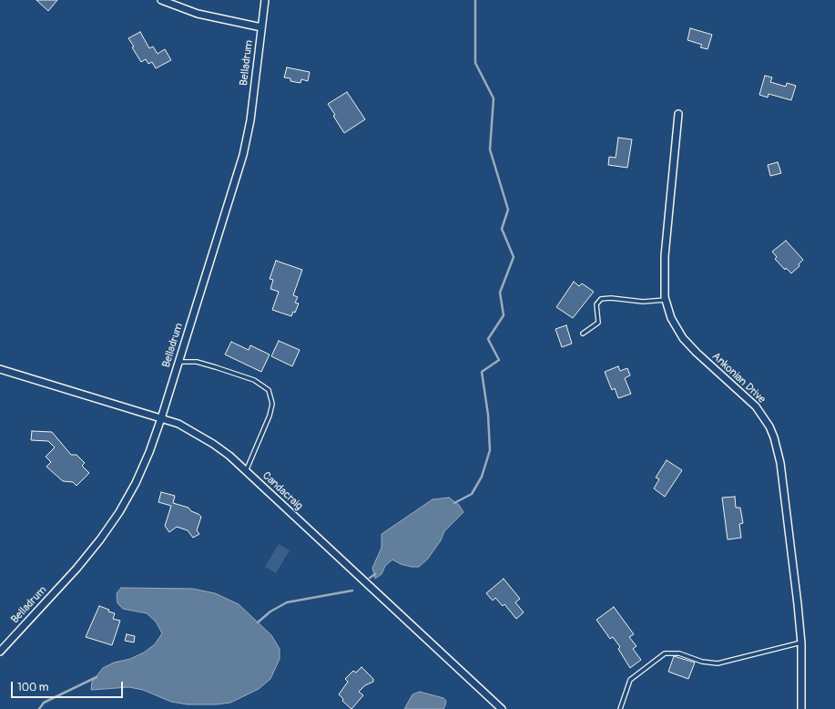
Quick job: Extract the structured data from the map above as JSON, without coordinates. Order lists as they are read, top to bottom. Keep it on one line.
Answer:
{"streets":{"street":["Belladrum","Ankonian Drive","Candacraig"]},"crossings":[["Belladrum","Candacraig"]],"scale_bar":"100 m"}
